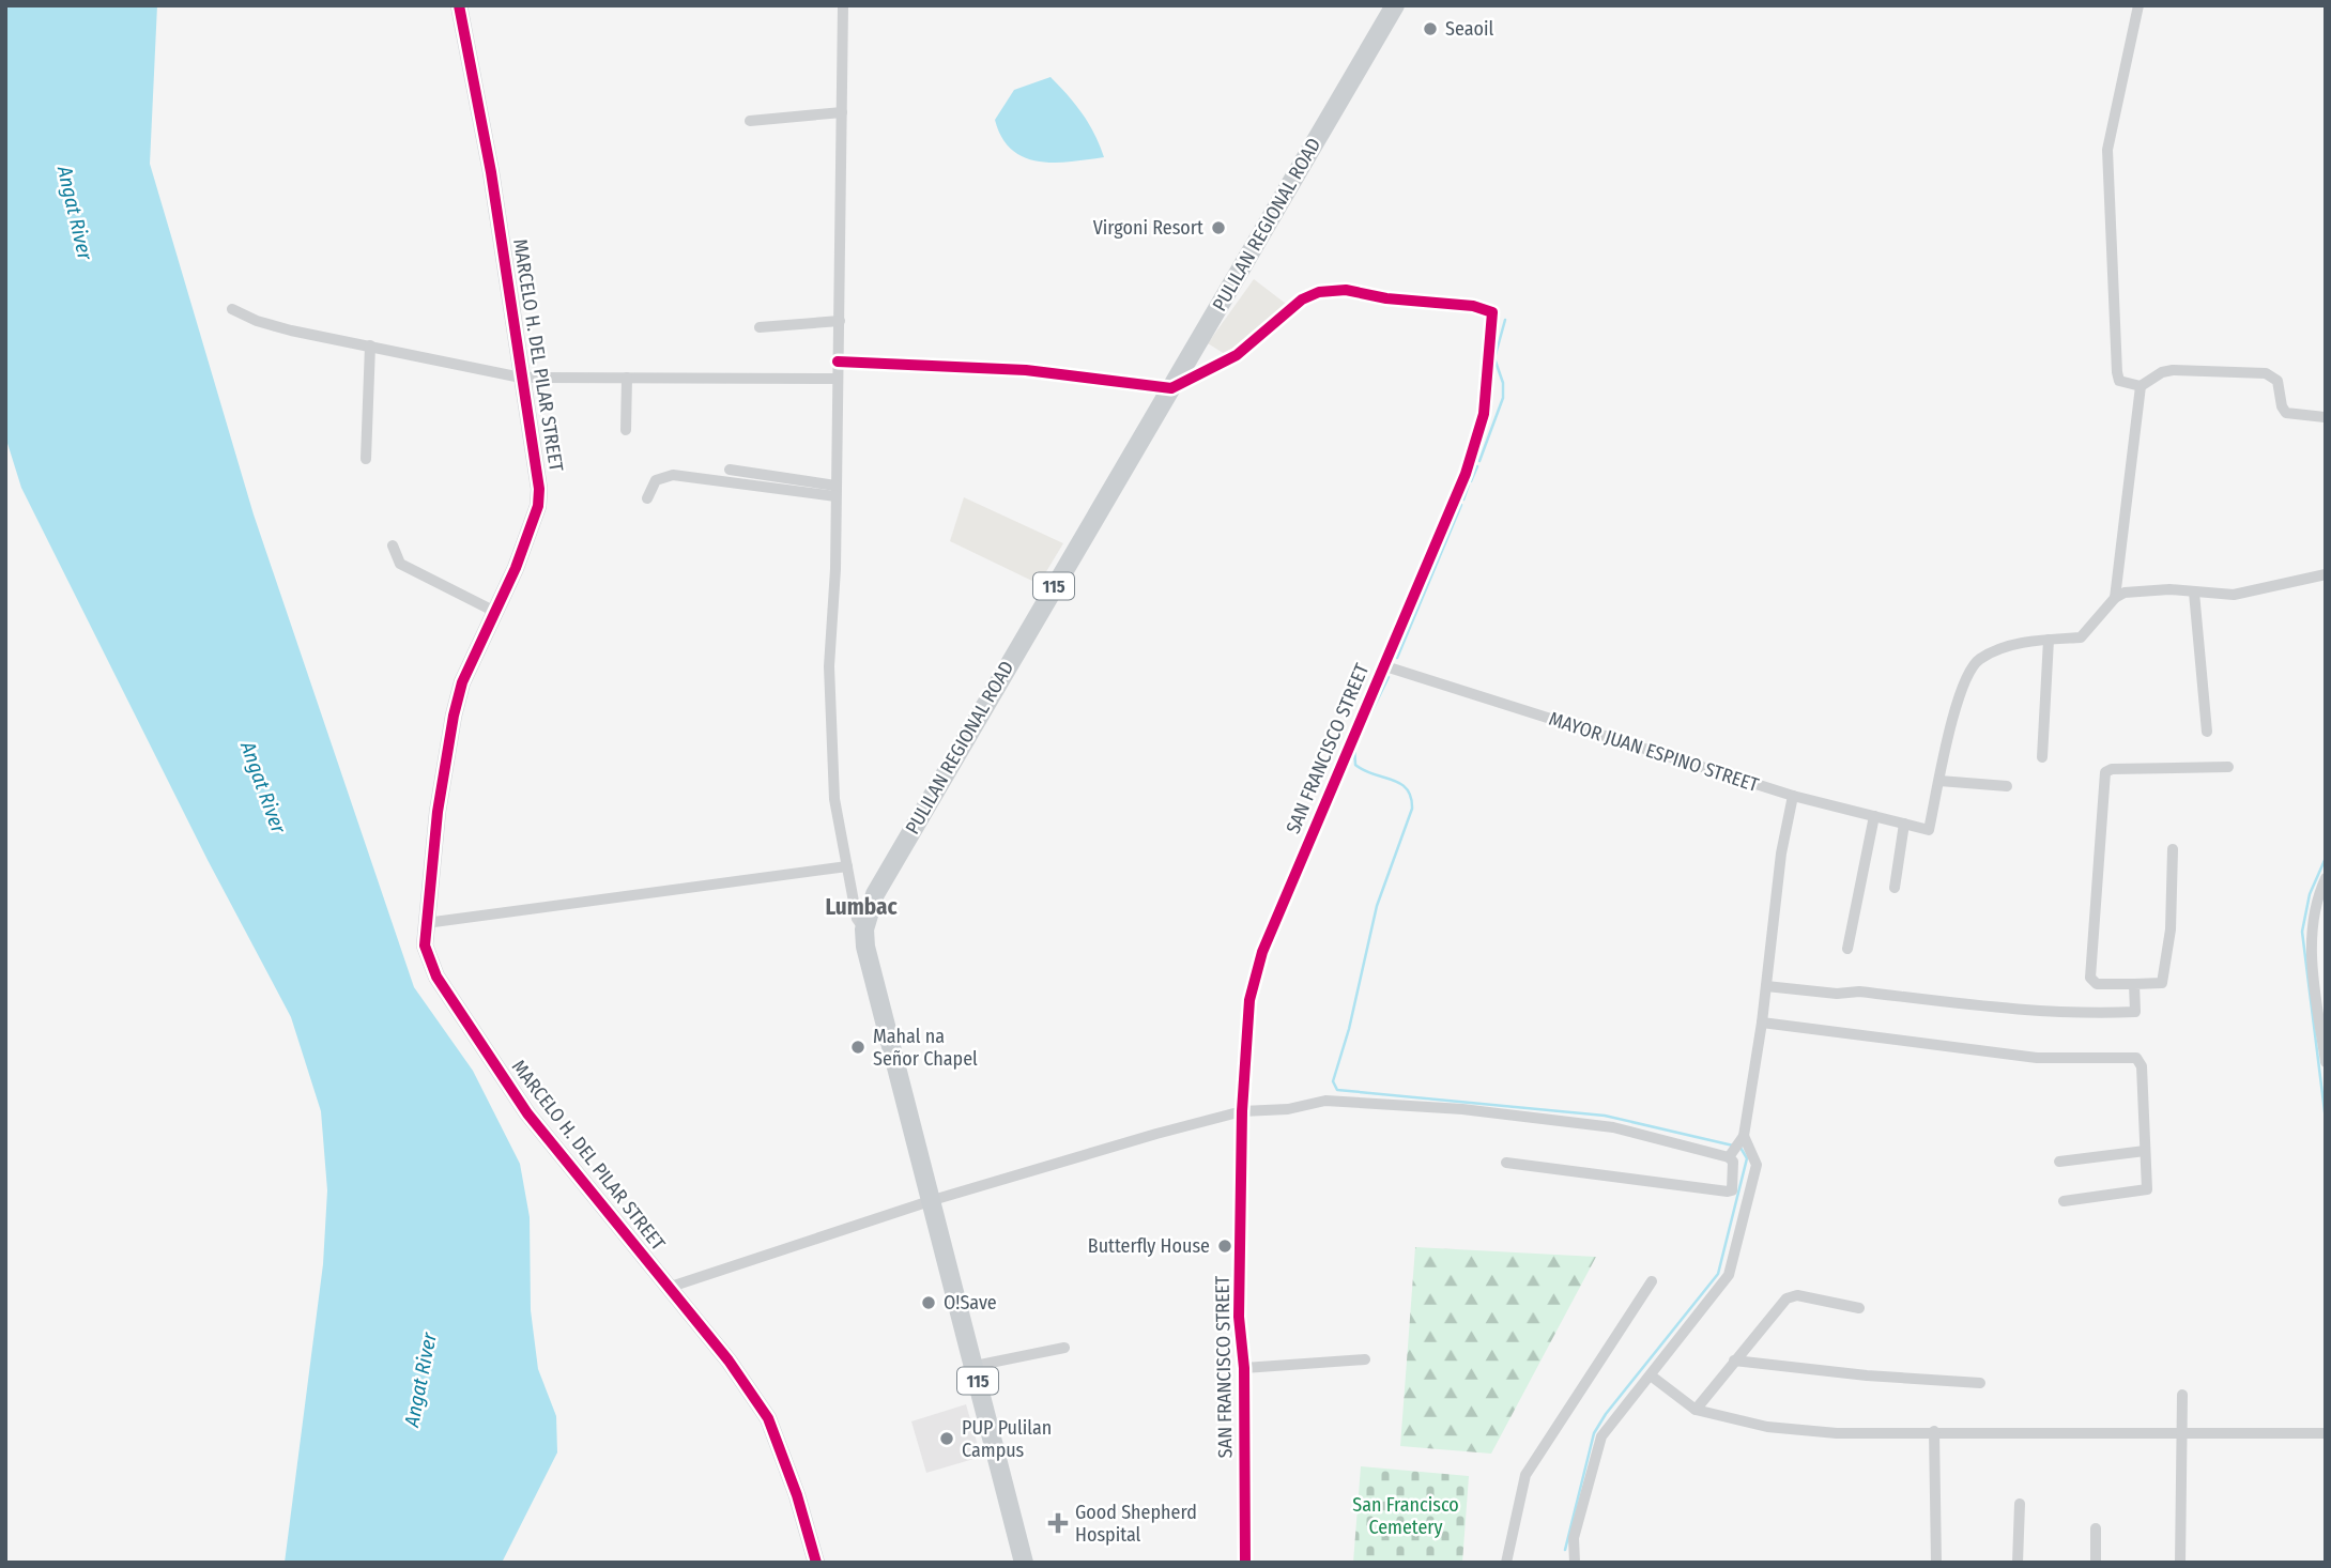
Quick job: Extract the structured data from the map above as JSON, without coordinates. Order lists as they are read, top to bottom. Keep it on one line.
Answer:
{"streets":{"main road":["PULILAN REGIONAL ROAD","115"],"street":["MARCELO H. DEL PILAR STREET","SAN FRANCISCO STREET","MAYOR JUAN ESPINO STREET"]},"crossings":[["PULILAN REGIONAL ROAD","SAN FRANCISCO STREET"],["SAN FRANCISCO STREET","MAYOR JUAN ESPINO STREET"]],"districts":["Lumbac"],"water":["Angat River"],"parks":["San Francisco Cemetery"],"places":{"other":["Seaoil","Virgoni Resort","Mahal na Señor Chapel","Butterfly House","O!Save","PUP Pulilan Campus"],"health":["Good Shepherd Hospital"]}}
